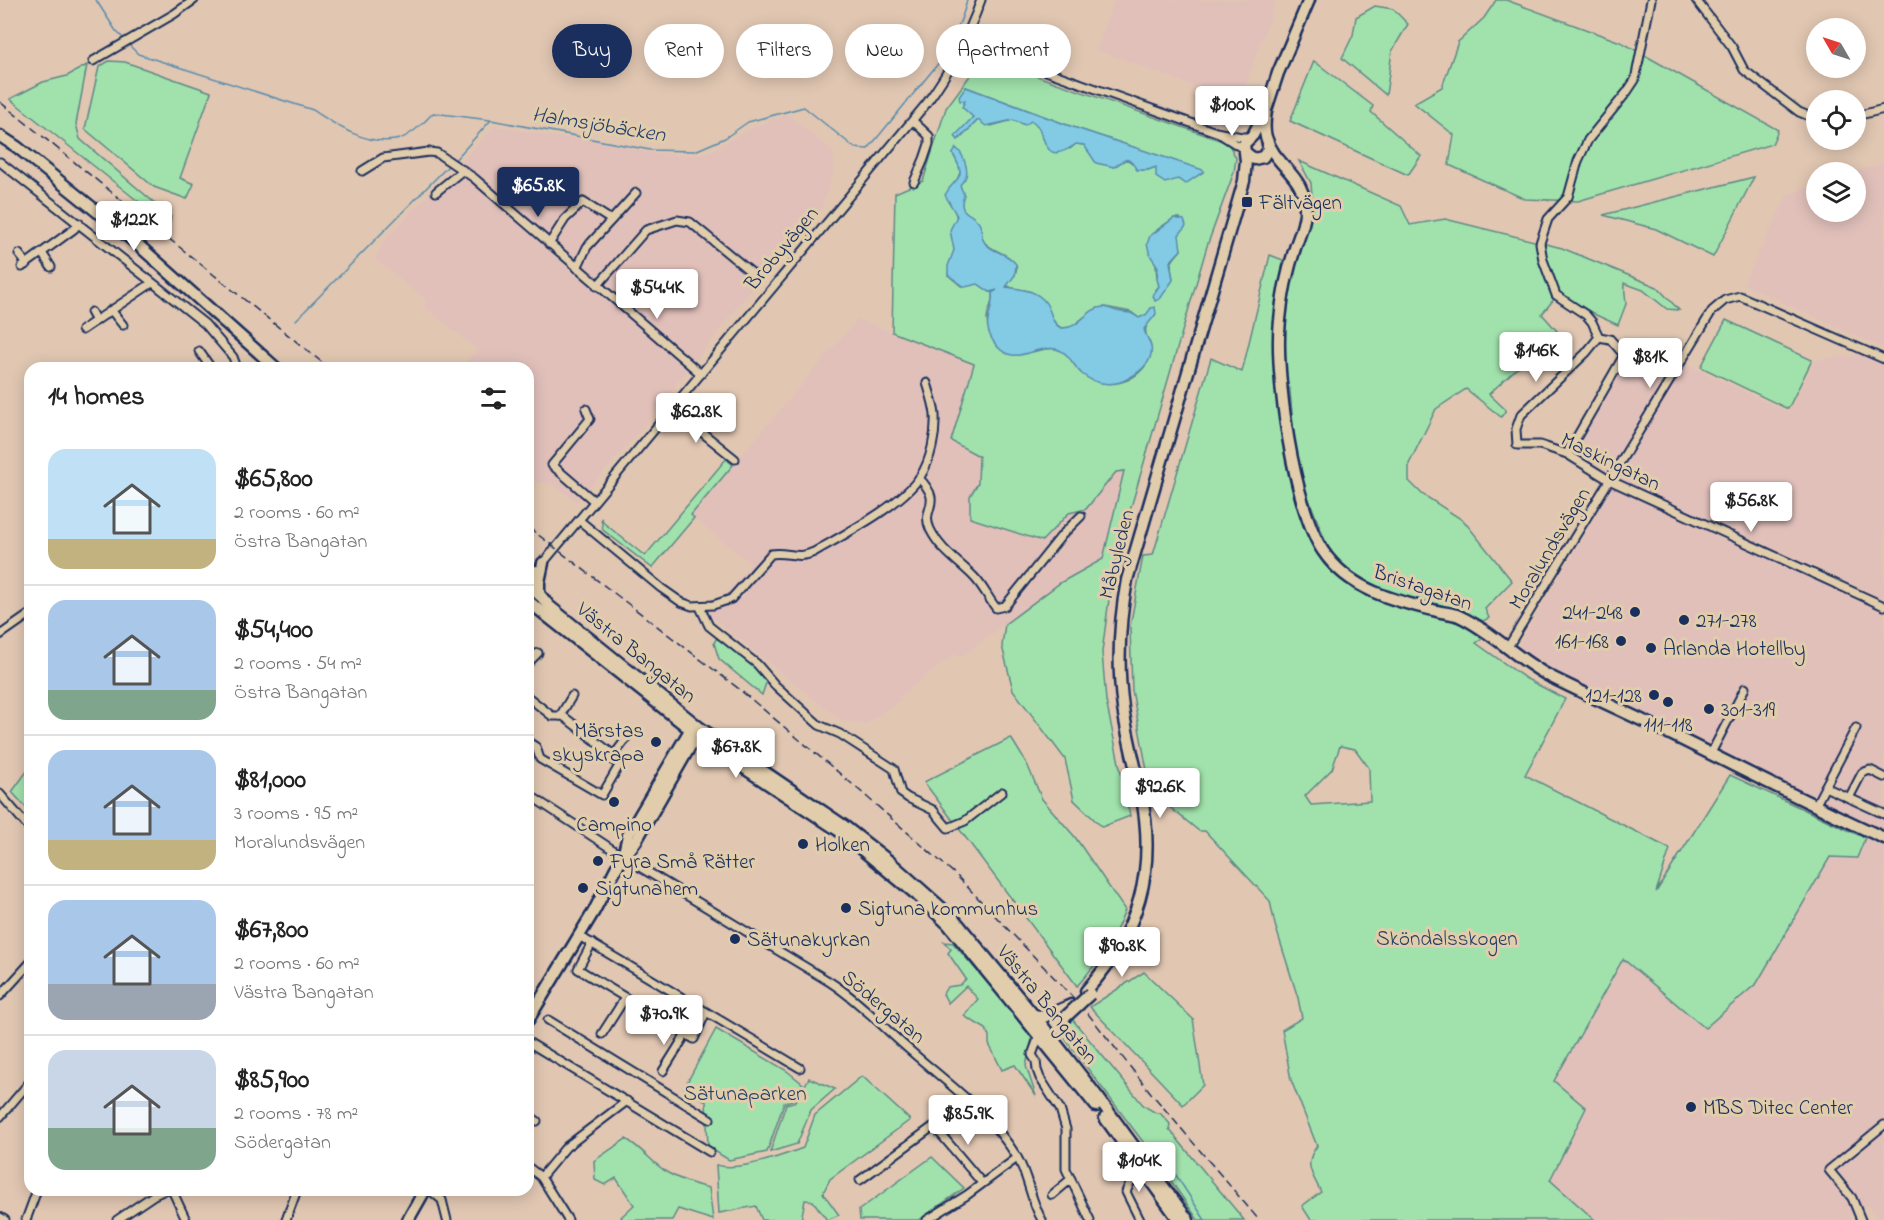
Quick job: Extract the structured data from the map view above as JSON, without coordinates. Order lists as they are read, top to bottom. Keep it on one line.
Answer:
{"streets":{"street":["Brobyvägen","Maskingatan","Moralundsvägen","Måbyleden","Bristagatan","Västra Bangatan","Södergatan"]},"crossings":[["Maskingatan","Moralundsvägen"],["Moralundsvägen","Bristagatan"],["Måbyleden","Bristagatan"],["Måbyleden","Västra Bangatan"]],"water":["Halmsjöbäcken"],"parks":["Sköndalsskogen","Sätunaparken"],"places":{"transit":["Fältvägen"],"other":["241-248","271-278","161-168","Arlanda Hotellby","121-128","111-118","301-319","Märstas skyskrapa","Campino","Holken","Fyra Små Rätter","Sigtunahem","Sigtuna kommunhus","Sätunakyrkan","MBS Ditec Center"]},"north":"top left","page":{"chip":["Buy","Rent","Filters","New","Apartment"],"price":["$100K","$65.8K","$122K","$54.4K","$146K","$81K","$62.8K","$56.8K","$67.8K","$92.6K","$90.8K","$70.9K","$85.9K","$104K"],"heading":"14 homes","list":[{"name":"$65,800","note":"2 rooms · 60 m² · Östra Bangatan"},{"name":"$54,400","note":"2 rooms · 54 m² · Östra Bangatan"},{"name":"$81,000","note":"3 rooms · 95 m² · Moralundsvägen"},{"name":"$67,800","note":"2 rooms · 60 m² · Västra Bangatan"},{"name":"$85,900","note":"2 rooms · 78 m² · Södergatan"}]}}
